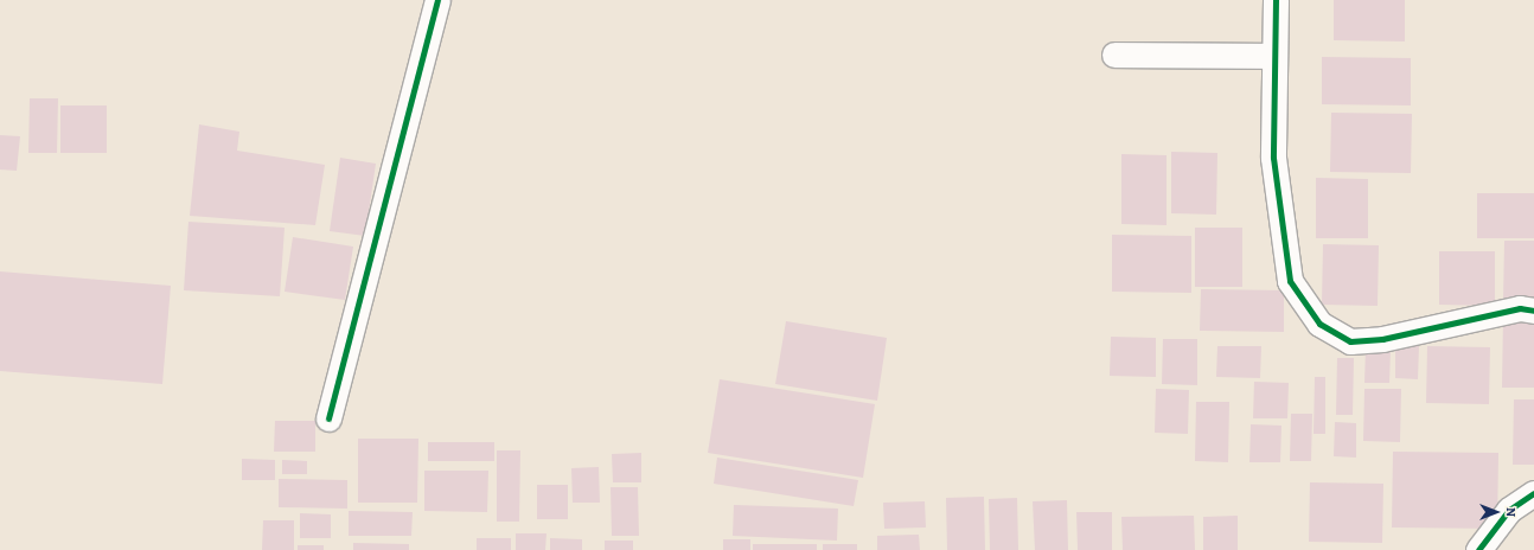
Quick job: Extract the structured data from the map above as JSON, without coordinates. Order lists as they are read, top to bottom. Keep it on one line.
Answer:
{"north":"right"}
